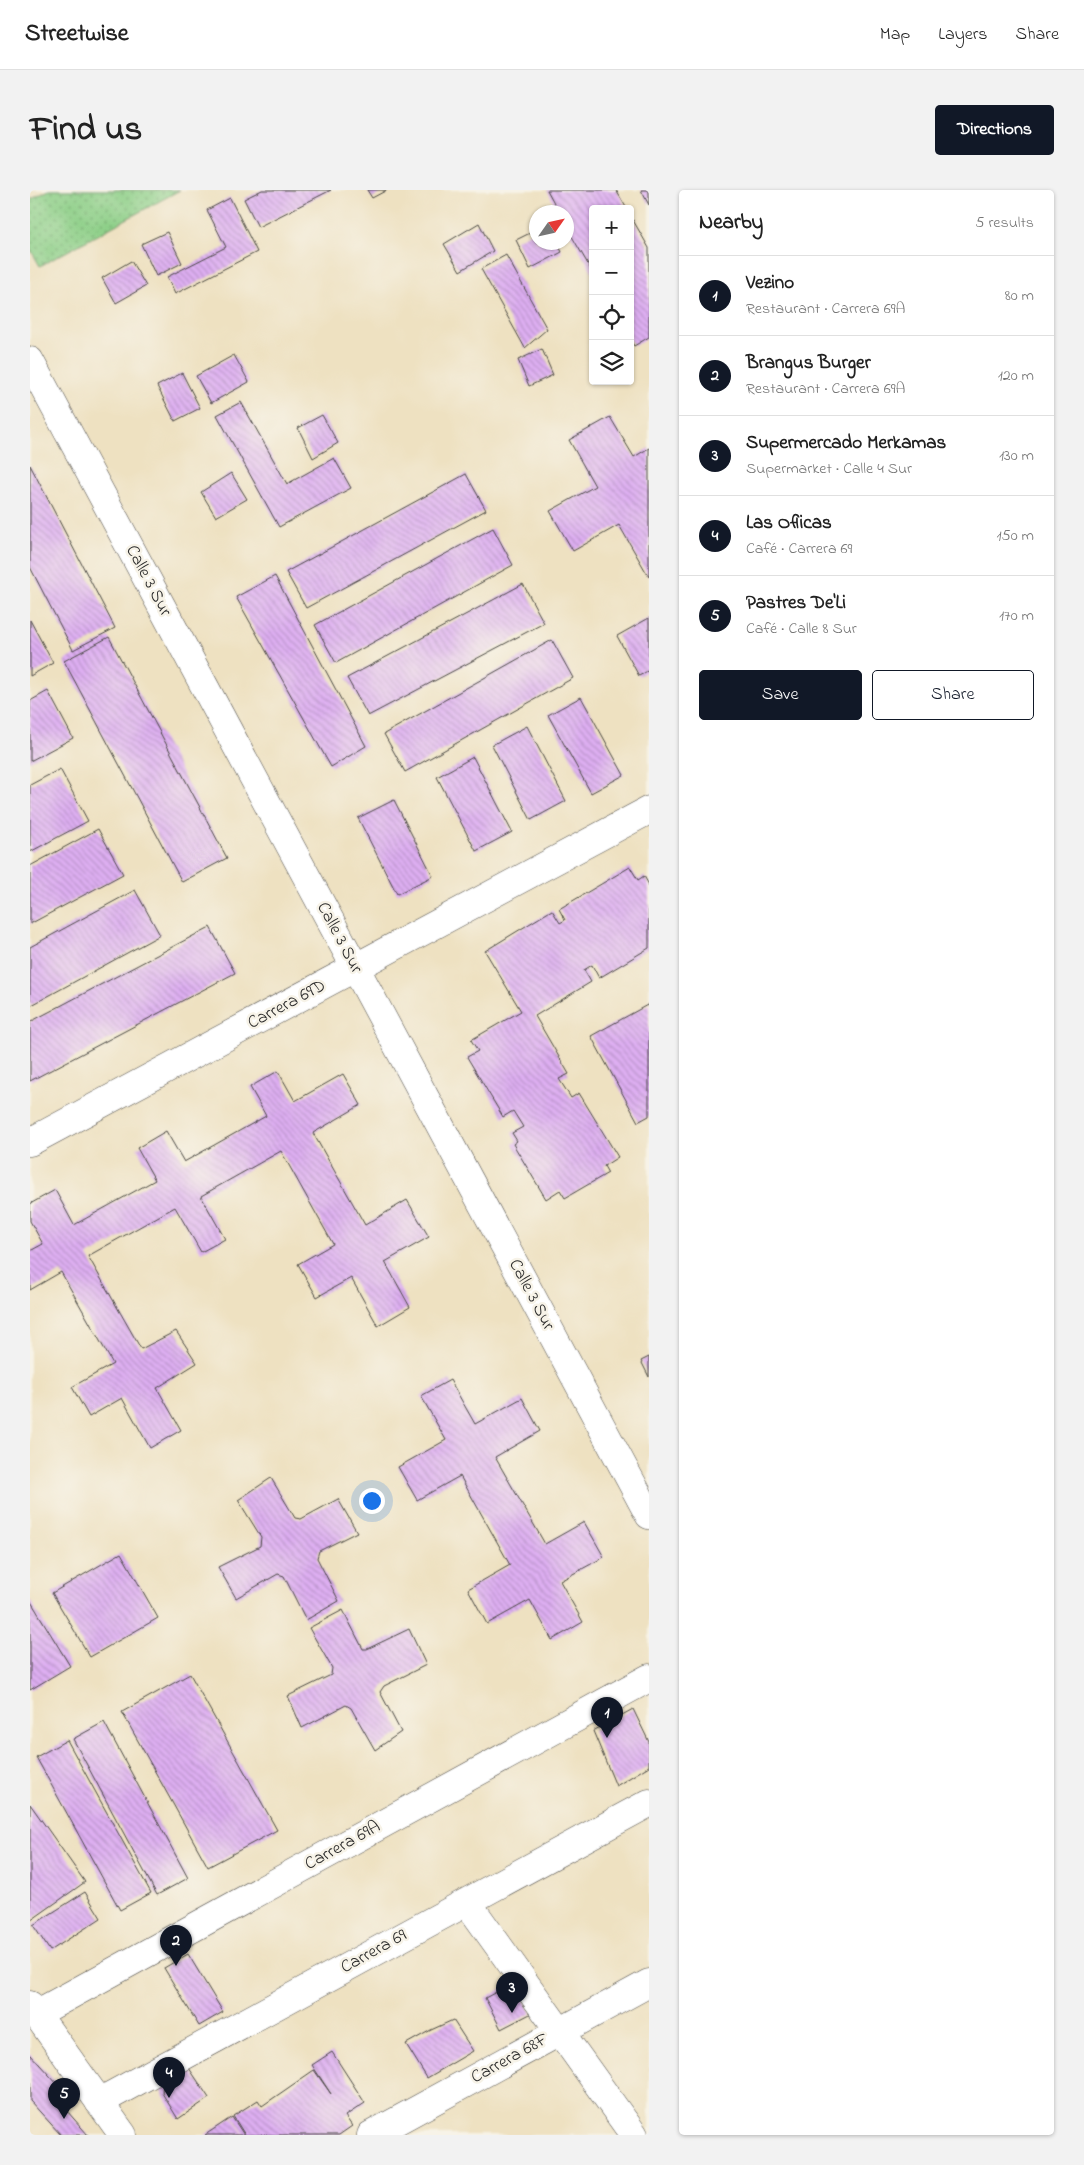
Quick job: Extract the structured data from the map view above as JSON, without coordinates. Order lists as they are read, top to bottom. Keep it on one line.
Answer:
{"streets":{"street":["Calle 3 Sur","Carrera 69D","Carrera 69A","Carrera 69","Carrera 68F"]},"crossings":[["Calle 3 Sur","Carrera 69D"]],"north":"top right","page":{"header":"Streetwise","nav":["Map","Layers","Share"],"title":"Find us","buttons":["Directions",["Save","Share"]],"heading":["Nearby","5 results"],"map_buttons":["+","−"],"list":[{"mark":"1","name":"Vezino","note":"Restaurant · Carrera 69A","value":"80 m"},{"mark":"2","name":"Brangus Burger","note":"Restaurant · Carrera 69A","value":"120 m"},{"mark":"3","name":"Supermercado Merkamas","note":"Supermarket · Calle 4 Sur","value":"130 m"},{"mark":"4","name":"Las Oflicas","note":"Café · Carrera 69","value":"150 m"},{"mark":"5","name":"Pastres De'Li","note":"Café · Calle 8 Sur","value":"170 m"}],"pins":["1","2","3","4","5"]}}
